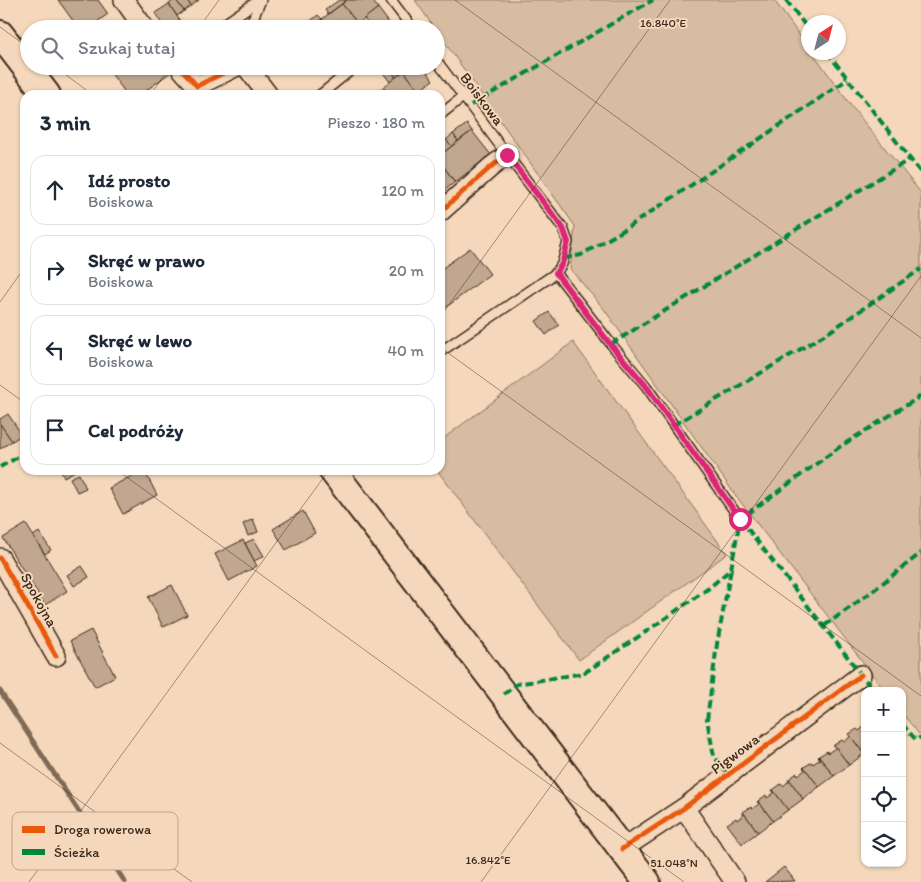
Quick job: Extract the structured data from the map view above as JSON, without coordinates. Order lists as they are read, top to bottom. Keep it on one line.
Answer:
{"streets":{"street":["Spokojna","Pigwowa"],"lane":["Boiskowa"]},"legend":["Droga rowerowa","Ścieżka"],"north":"top right","page":{"search":"Szukaj tutaj","heading":["3 min","Pieszo · 180 m"],"list":[["Idź prosto","Boiskowa","120 m"],["Skręć w prawo","Boiskowa","20 m"],["Skręć w lewo","Boiskowa","40 m"],"Cel podróży"],"map_buttons":["+","−"]},"coordinates":["16.840°E","16.842°E","51.048°N"]}
